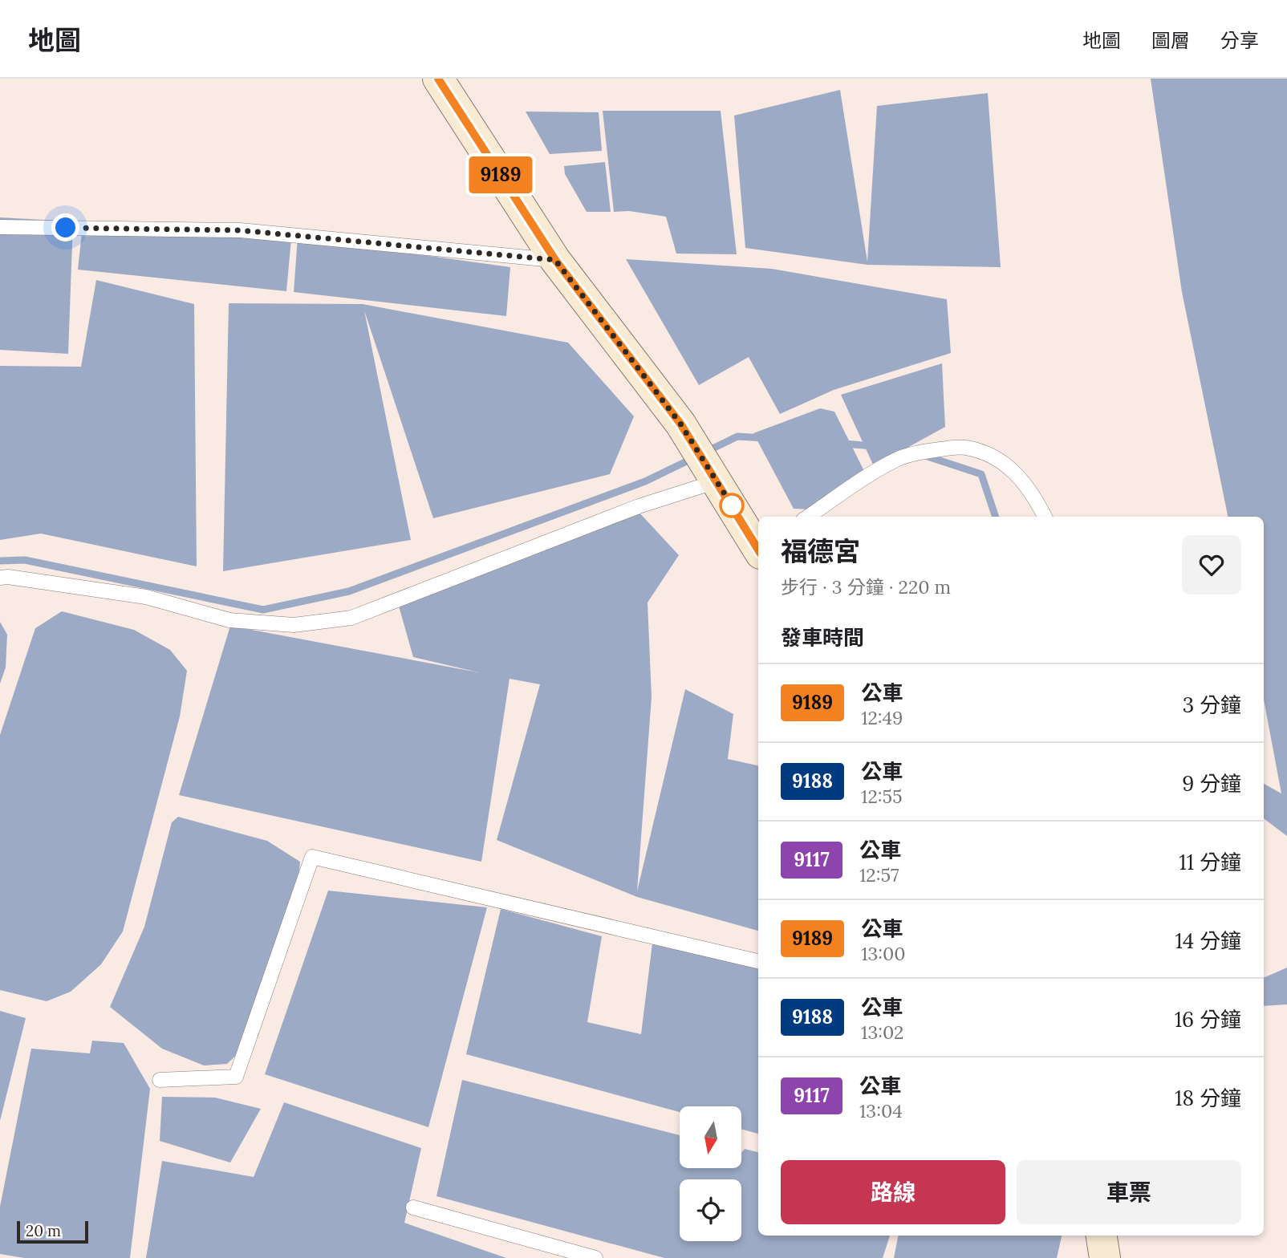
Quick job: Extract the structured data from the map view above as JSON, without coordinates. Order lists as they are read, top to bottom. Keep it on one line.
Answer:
{"lines":["bus line 9189"],"scale_bar":"20 m","north":"bottom","page":{"header":"地圖","nav":["地圖","圖層","分享"],"on_map":"9189","heading":[["福德宮","步行 · 3 分鐘 · 220 m"],"發車時間"],"list":[{"mark":"9189","name":"公車","note":"12:49","value":"3 分鐘"},{"mark":"9188","name":"公車","note":"12:55","value":"9 分鐘"},{"mark":"9117","name":"公車","note":"12:57","value":"11 分鐘"},{"mark":"9189","name":"公車","note":"13:00","value":"14 分鐘"},{"mark":"9188","name":"公車","note":"13:02","value":"16 分鐘"},{"mark":"9117","name":"公車","note":"13:04","value":"18 分鐘"}],"buttons":["路線","車票"],"scale":"20 m"}}
